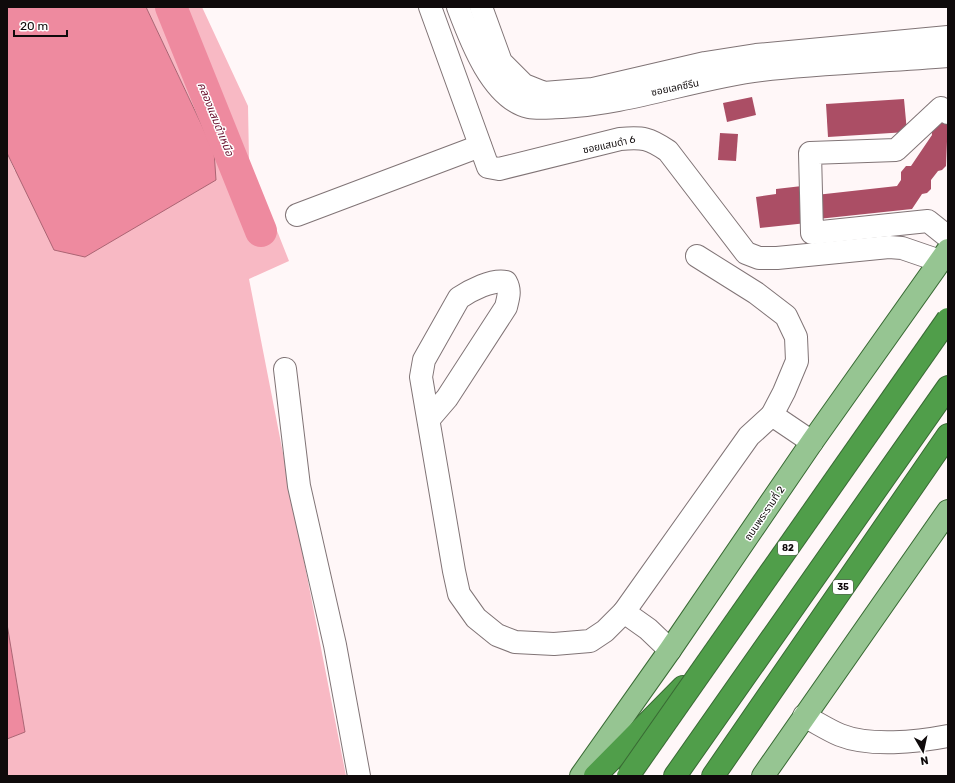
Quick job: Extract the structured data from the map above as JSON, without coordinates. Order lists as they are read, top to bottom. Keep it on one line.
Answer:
{"streets":{"highway":["82","35"],"main road":["ถนนพระรามที่ 2"],"street":["ซอยเลคซีรีน","ซอยแสมดำ 6"]},"crossings":[["ซอยแสมดำ 6","ถนนพระรามที่ 2"]],"water":["คลองแสมดำเหนือ"],"scale_bar":"20 m","north":"bottom"}
